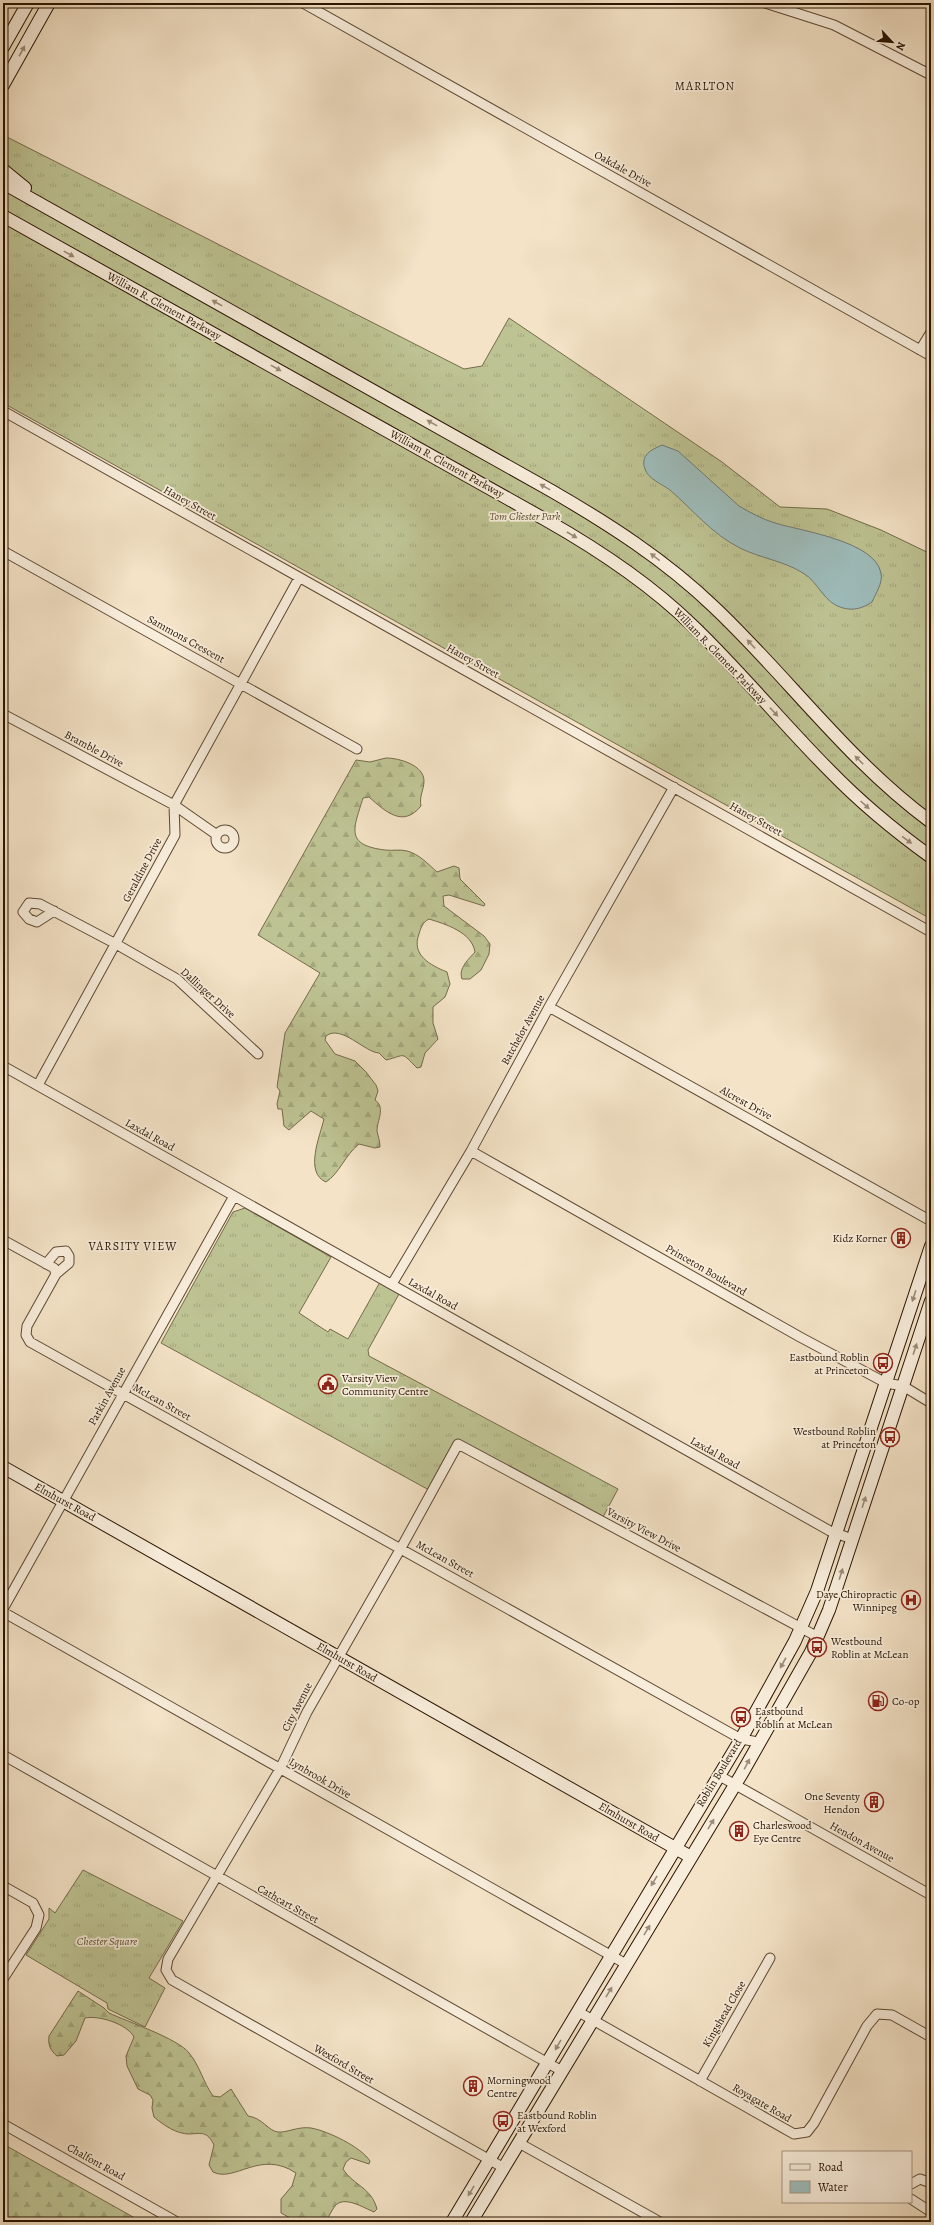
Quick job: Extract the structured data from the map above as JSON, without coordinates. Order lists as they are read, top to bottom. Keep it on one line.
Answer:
{"streets":{"main road":["William R. Clement Parkway","Elmhurst Road","Roblin Boulevard"],"street":["Oakdale Drive","Haney Street","Sammons Crescent","Bramble Drive","Geraldine Drive","Dallinger Drive","Batchelor Avenue","Alcrest Drive","Laxdal Road","Princeton Boulevard","Parkin Avenue","McLean Street","Varsity View Drive","City Avenue","Lynbrook Drive","Hendon Avenue","Cathcart Street","Kingshead Close","Wexford Street","Royagate Road","Chalfont Road"]},"crossings":[["Haney Street","Batchelor Avenue"],["Bramble Drive","Geraldine Drive"],["Geraldine Drive","Dallinger Drive"],["Geraldine Drive","Laxdal Road"],["Batchelor Avenue","Alcrest Drive"],["Batchelor Avenue","Laxdal Road"],["Batchelor Avenue","Princeton Boulevard"],["Laxdal Road","Parkin Avenue"],["Laxdal Road","Roblin Boulevard"],["Princeton Boulevard","Roblin Boulevard"],["Parkin Avenue","McLean Street"],["Parkin Avenue","Elmhurst Road"],["McLean Street","City Avenue"],["McLean Street","Roblin Boulevard"],["Elmhurst Road","City Avenue"],["Elmhurst Road","Roblin Boulevard"],["Varsity View Drive","City Avenue"],["Varsity View Drive","Roblin Boulevard"],["City Avenue","Lynbrook Drive"],["City Avenue","Cathcart Street"],["City Avenue","Wexford Street"],["Roblin Boulevard","Lynbrook Drive"],["Roblin Boulevard","Hendon Avenue"],["Roblin Boulevard","Cathcart Street"],["Roblin Boulevard","Wexford Street"],["Roblin Boulevard","Royagate Road"],["Kingshead Close","Royagate Road"]],"districts":["MARLTON","VARSITY VIEW"],"parks":["Tom Chester Park","Chester Square"],"places":{"building":["Kidz Korner","One Seventy Hendon","Charleswood Eye Centre","Morningwood Centre"],"bus stop":["Eastbound Roblin at Princeton","Westbound Roblin at Princeton","Westbound Roblin at McLean","Eastbound Roblin at McLean","Eastbound Roblin at Wexford"],"public building":["Varsity View Community Centre"],"hospital":["Daye Chiropractic Winnipeg"],"fuel station":["Co-op"]},"legend":["Road","Water"],"north":"bottom right"}
